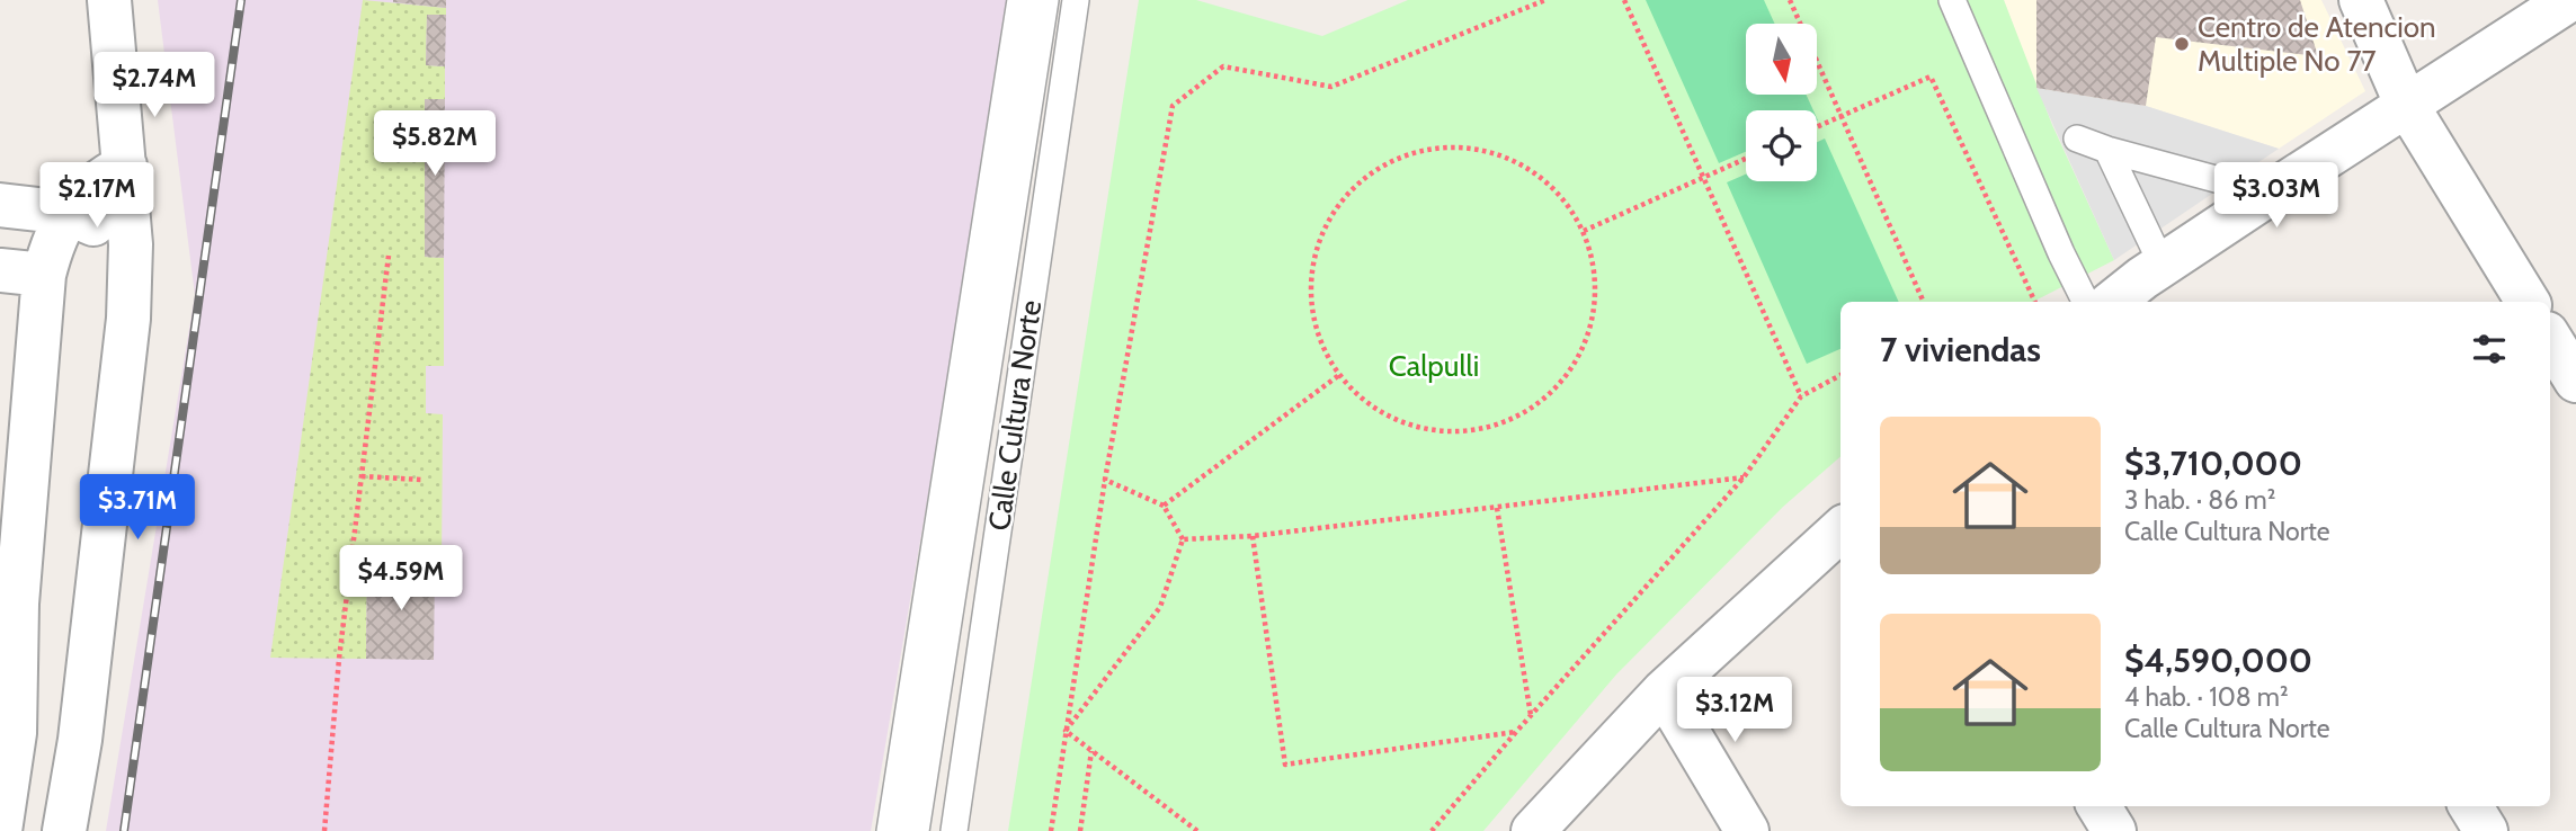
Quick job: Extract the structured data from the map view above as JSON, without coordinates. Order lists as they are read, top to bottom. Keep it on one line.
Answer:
{"streets":{"lane":["Calle Cultura Norte"]},"parks":["Calpulli"],"places":["Centro de Atencion Multiple No 77"],"north":"bottom","page":{"price":["$2.74M","$5.82M","$2.17M","$3.03M","$3.71M","$4.59M","$3.12M"],"heading":"7 viviendas","list":[{"name":"$3,710,000","note":"3 hab. · 86 m² · Calle Cultura Norte"},{"name":"$4,590,000","note":"4 hab. · 108 m² · Calle Cultura Norte"}]}}
